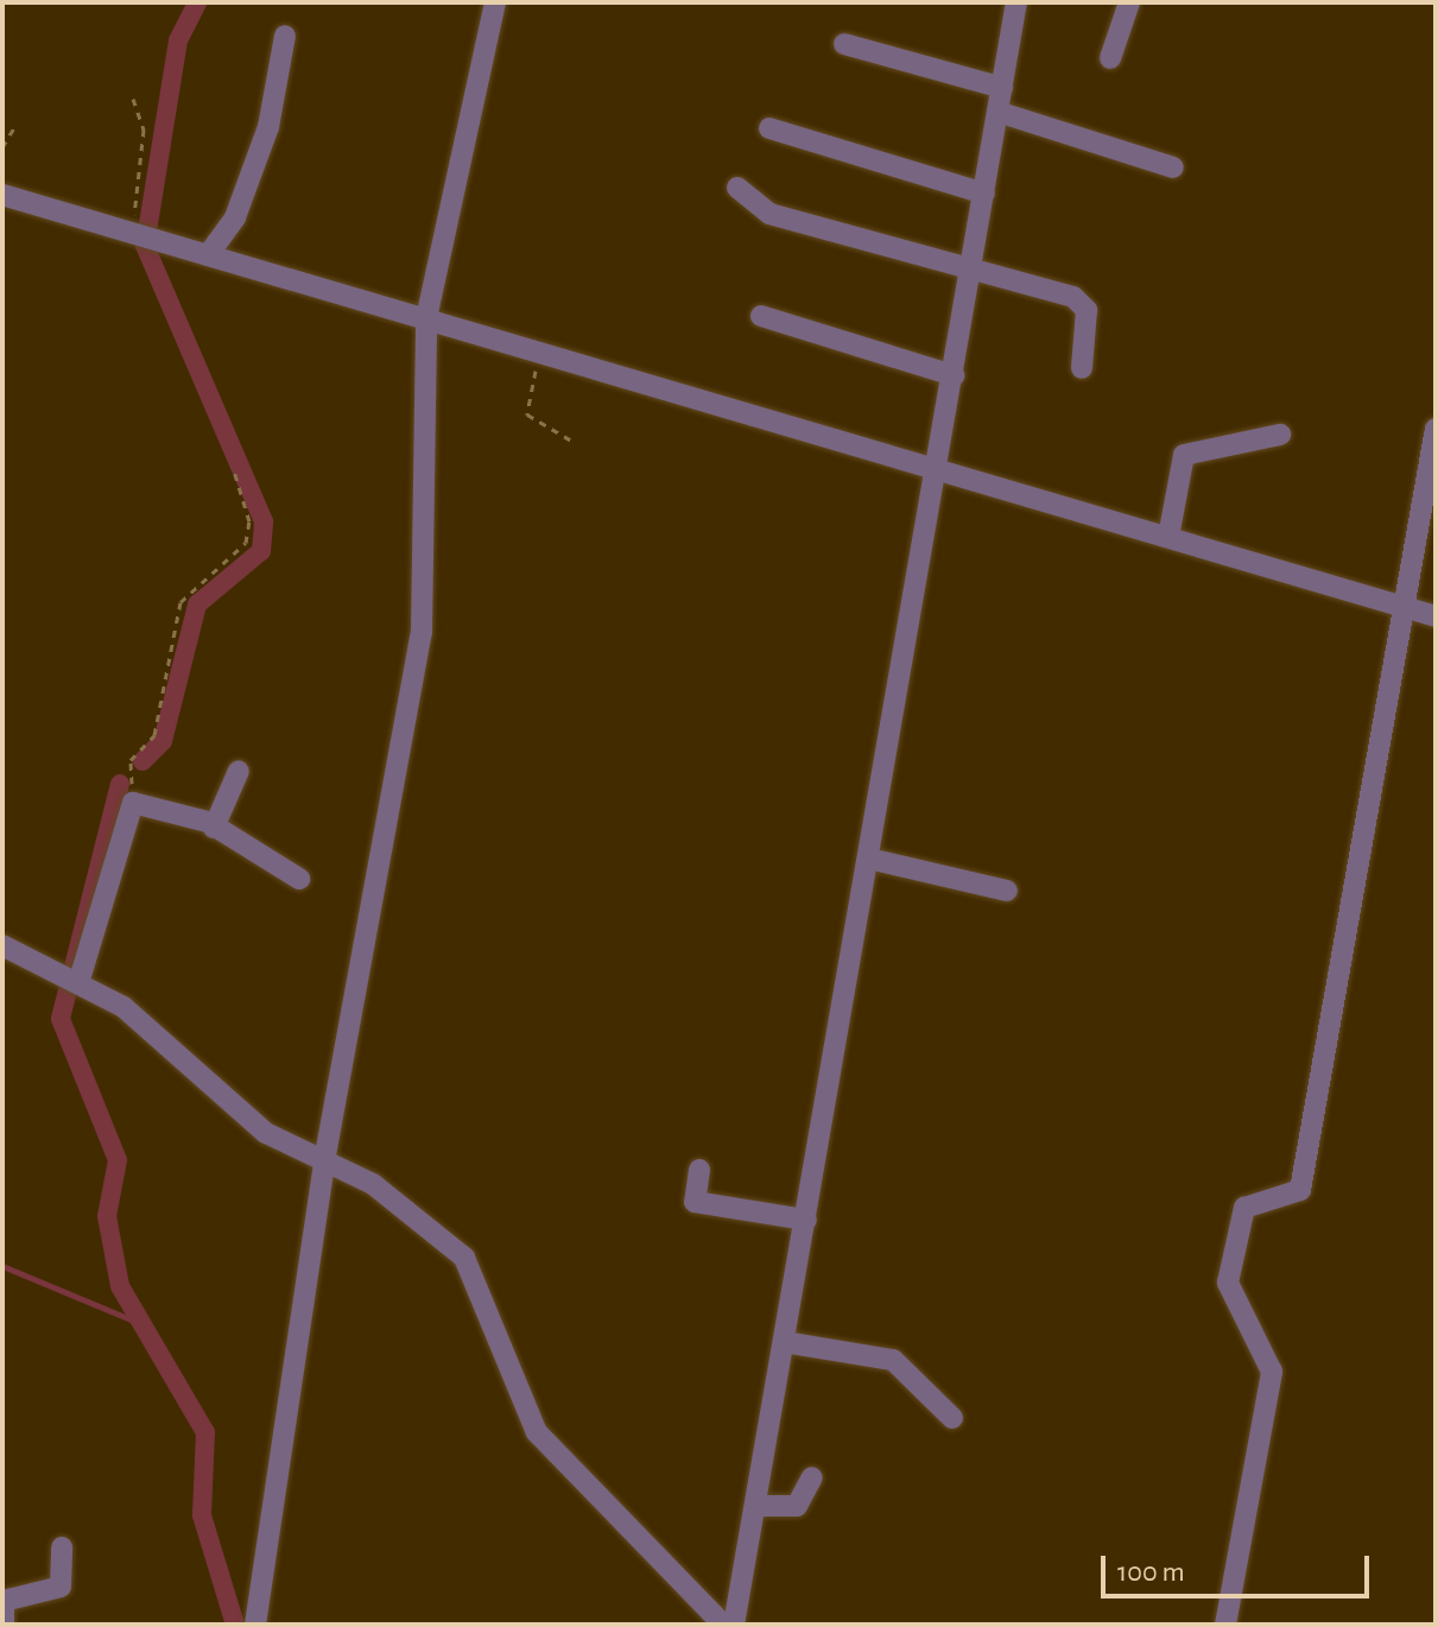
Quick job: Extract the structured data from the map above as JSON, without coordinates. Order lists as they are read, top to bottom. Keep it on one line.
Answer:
{"scale_bar":"100 m"}
